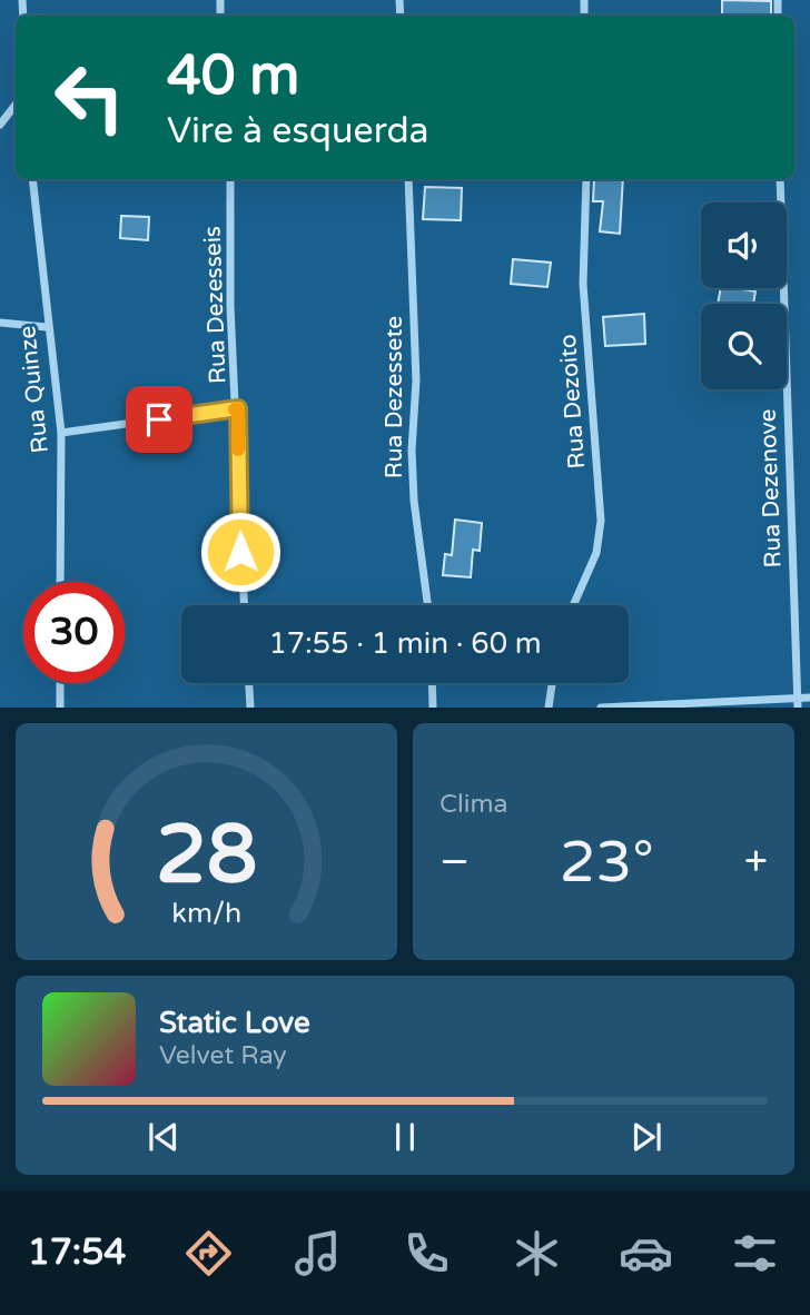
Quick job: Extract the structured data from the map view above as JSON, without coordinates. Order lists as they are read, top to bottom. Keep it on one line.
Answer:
{"streets":{"street":["Rua Dezesseis","Rua Quinze","Rua Dezessete","Rua Dezoito","Rua Dezenove"]},"page":{"turn":["40 m","Vire à esquerda"],"limit":"30","trip":"17:55 · 1 min · 60 m","tile":"Clima","heat":["−","23°","+"],"song":["Static Love","Velvet Ray"],"tabs":"17:54","gauge":["28","km/h"]}}
